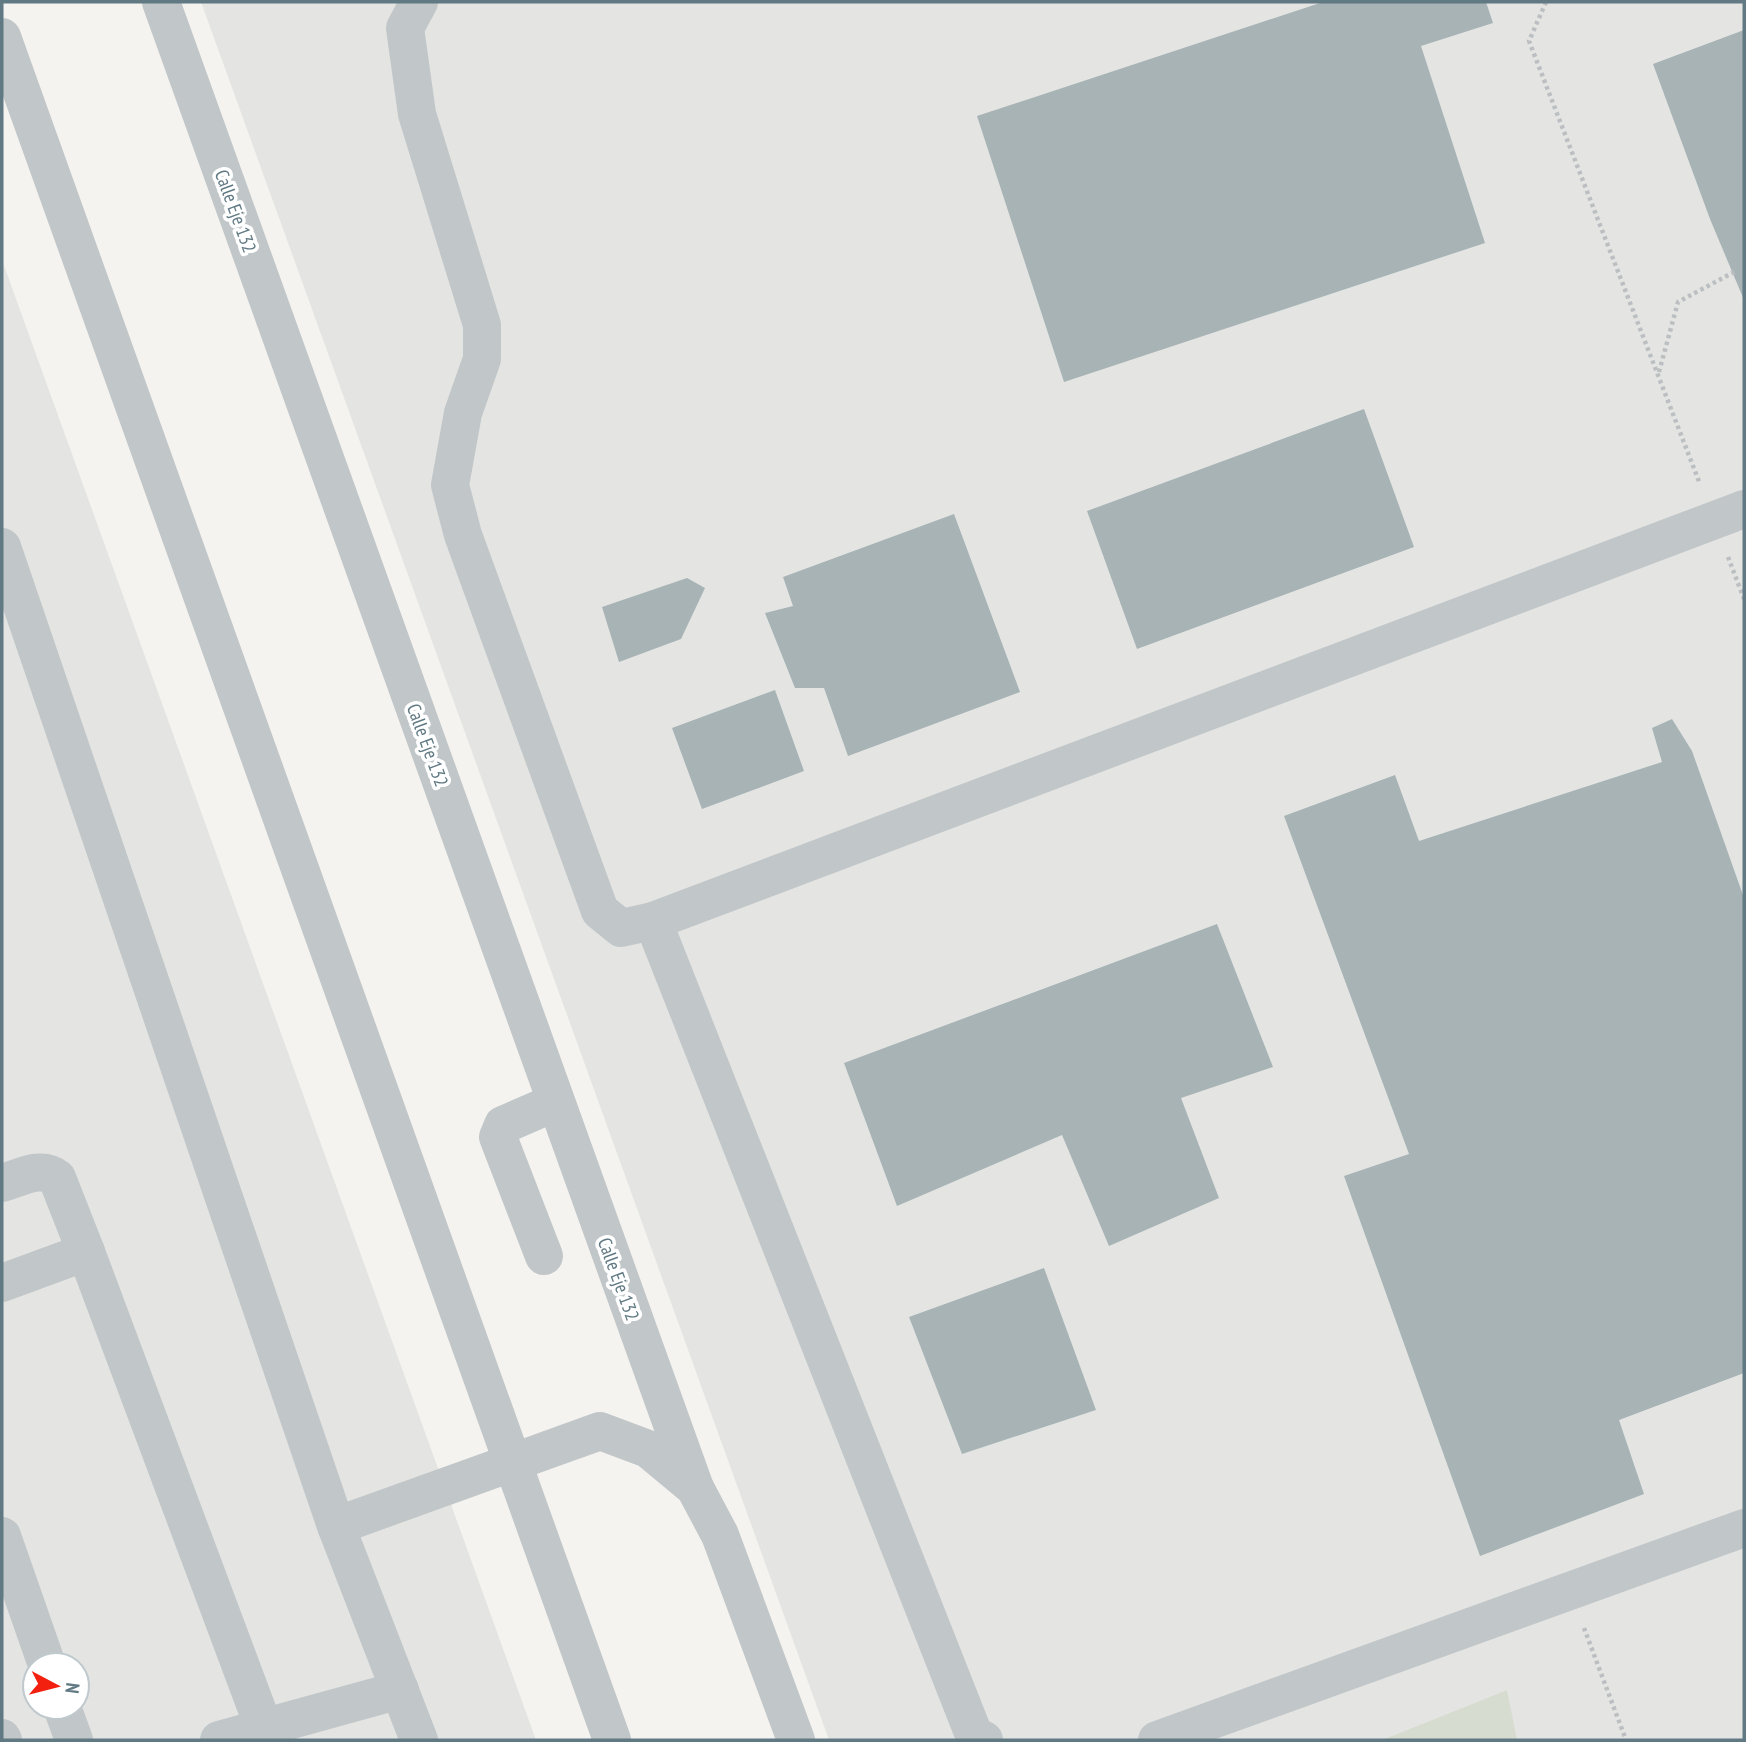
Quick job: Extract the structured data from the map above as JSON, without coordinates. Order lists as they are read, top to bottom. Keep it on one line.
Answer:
{"streets":{"street":["Calle Eje 132"]},"north":"right"}
